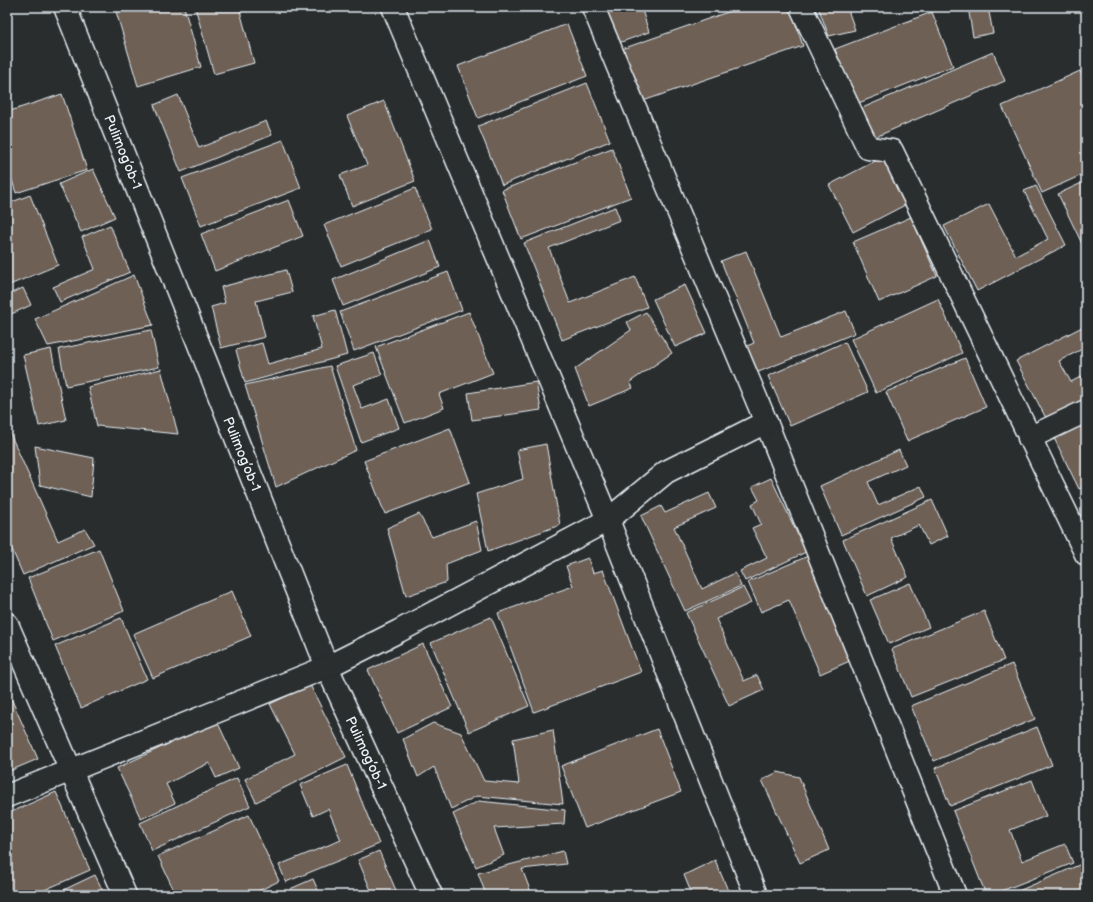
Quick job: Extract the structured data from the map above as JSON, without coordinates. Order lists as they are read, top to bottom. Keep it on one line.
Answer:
{"streets":{"street":["Pulimog’ob-1"]}}
